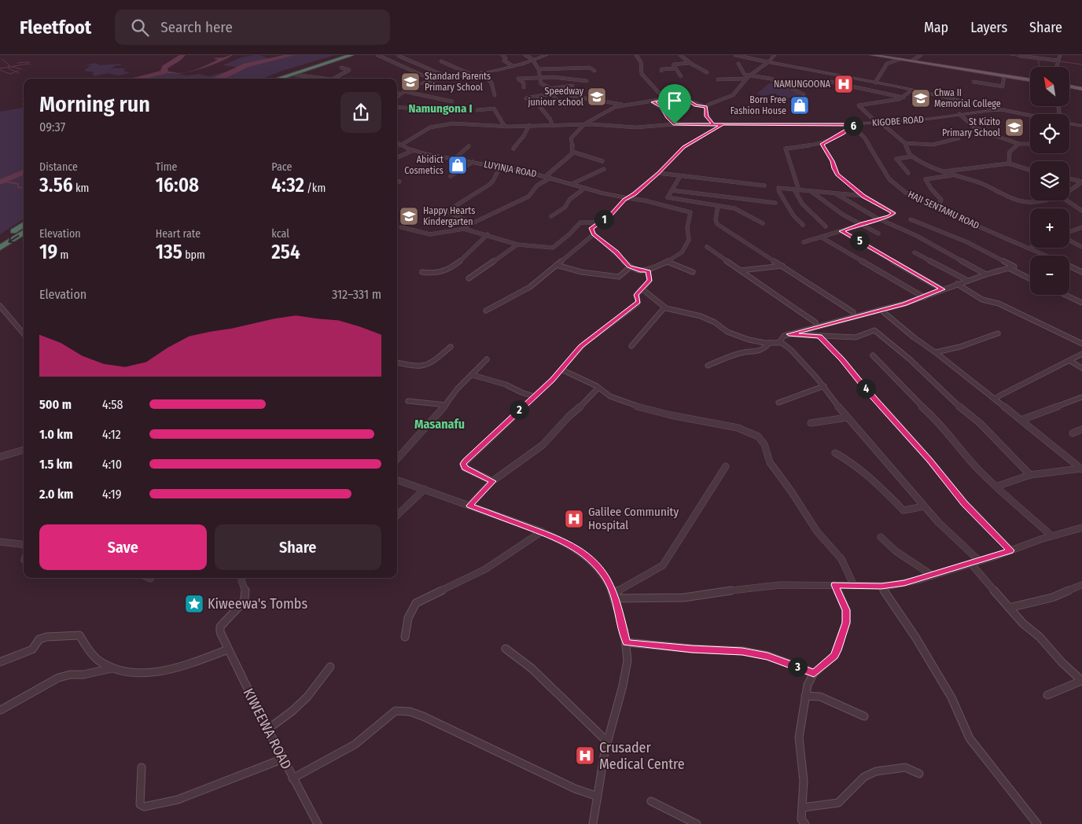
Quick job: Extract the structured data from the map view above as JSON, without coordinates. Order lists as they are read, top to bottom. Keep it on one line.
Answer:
{"streets":{"street":["KIGOBE ROAD","LUYINJA ROAD","HAJI SENTAMU ROAD","KIWEEWA ROAD"]},"crossings":[["KIGOBE ROAD","HAJI SENTAMU ROAD"]],"districts":["Namungona I","Masanafu"],"places":{"school or university":["Standard Parents Primary School","Speedway juniour school","Chwa II Memorial College","St Kizito Primary School","Happy Hearts Kindergarten"],"hospital":["NAMUNGOONA","Galilee Community Hospital","Crusader Medical Centre"],"shop":["Born Free Fashion House","Abidict Cosmetics"],"place":["Kiweewa's Tombs"]},"north":"top left","page":{"header":"Fleetfoot","search":"Search here","nav":["Map","Layers","Share"],"map_buttons":["+","−"],"heading":["Morning run","09:37"],"pins":["6","1","5","4","2","3"],"stats":[["Distance","3.56 km"],["Time","16:08"],["Pace","4:32 /km"],["Elevation","19 m"],["Heart rate","135 bpm"],["kcal","254"]],"chart":["Elevation","312–331 m"],"list":[{"name":"500 m","note":"4:58"},{"name":"1.0 km","note":"4:12"},{"name":"1.5 km","note":"4:10"},{"name":"2.0 km","note":"4:19"}],"buttons":["Save","Share"]}}
